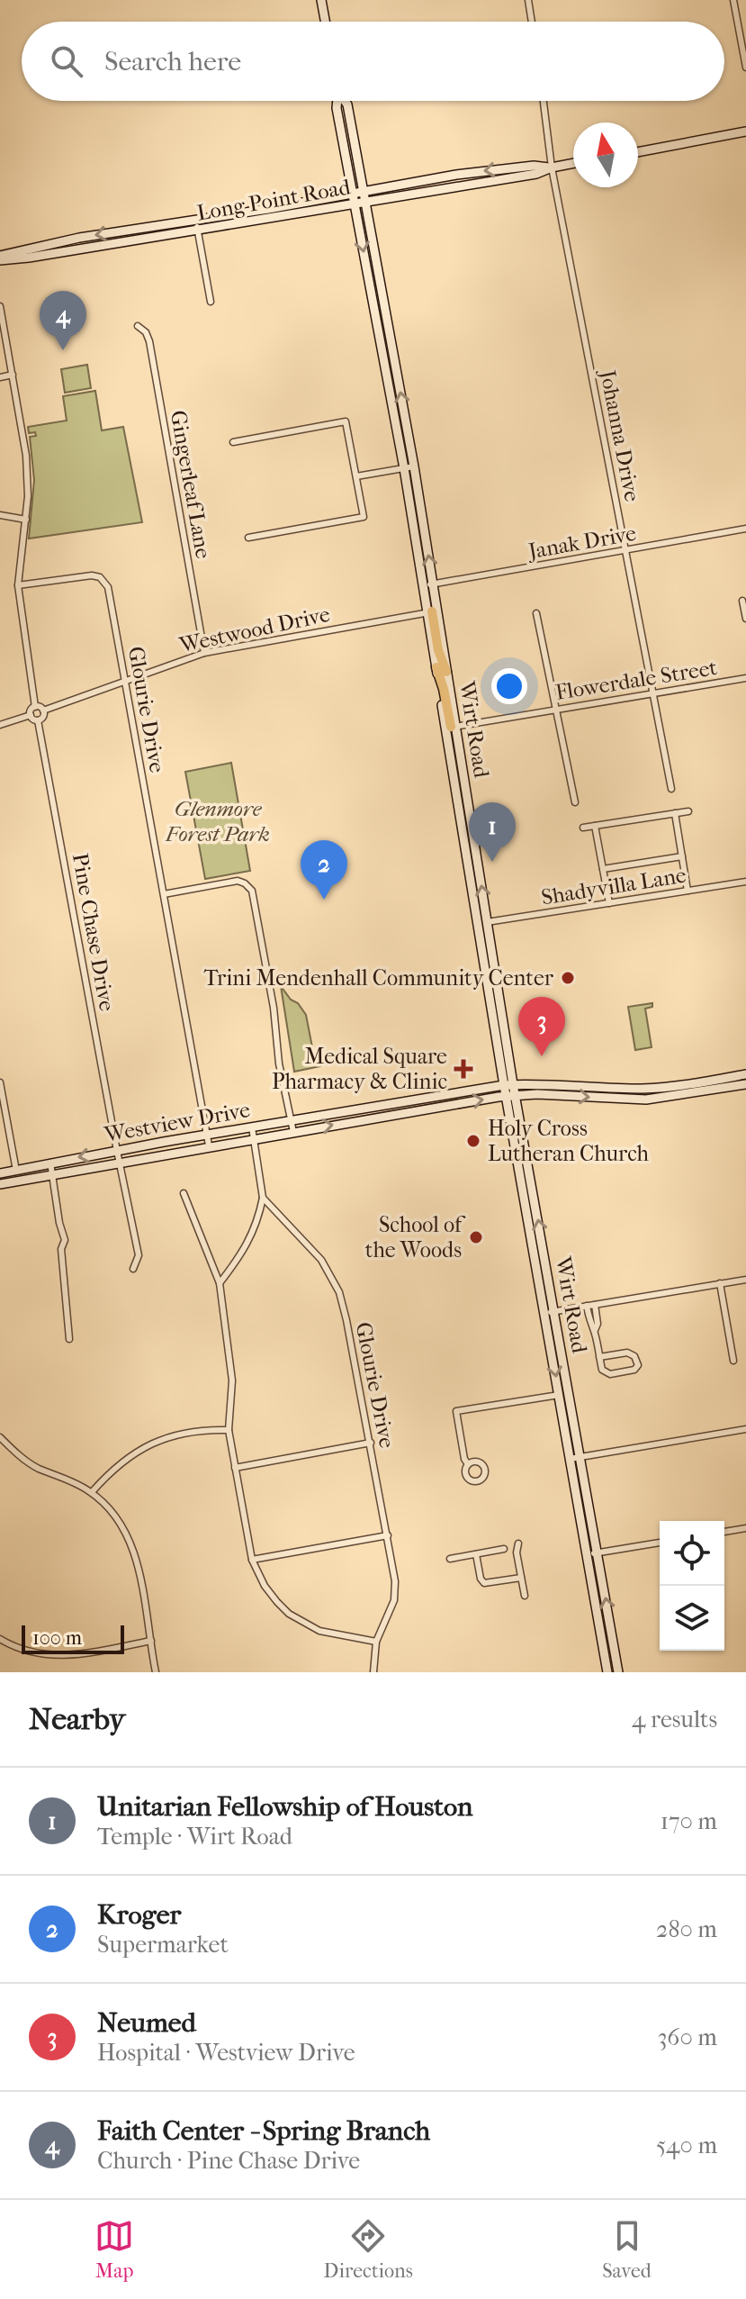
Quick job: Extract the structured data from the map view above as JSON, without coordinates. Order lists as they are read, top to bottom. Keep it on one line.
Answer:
{"streets":{"main road":["Long Point Road","Wirt Road","Westview Drive"],"street":["Johanna Drive","Gingerleaf Lane","Janak Drive","Westwood Drive","Flowerdale Street","Glourie Drive","Shadyvilla Lane","Pine Chase Drive"]},"crossings":[["Long Point Road","Johanna Drive"],["Long Point Road","Wirt Road"],["Johanna Drive","Janak Drive"],["Johanna Drive","Flowerdale Street"],["Gingerleaf Lane","Westwood Drive"],["Janak Drive","Wirt Road"],["Westwood Drive","Glourie Drive"],["Westwood Drive","Wirt Road"],["Westwood Drive","Pine Chase Drive"],["Flowerdale Street","Wirt Road"],["Glourie Drive","Westview Drive"],["Wirt Road","Shadyvilla Lane"],["Wirt Road","Westview Drive"],["Pine Chase Drive","Westview Drive"]],"parks":["Glenmore Forest Park"],"places":{"other":["Trini Mendenhall Community Center","Holy Cross Lutheran Church","School of the Woods"],"health":["Medical Square Pharmacy & Clinic"]},"scale_bar":"100 m","north":"top","page":{"search":"Search here","pins":["4","1","2","3"],"scale":"100 m","heading":["Nearby","4 results"],"list":[{"mark":"1","name":"Unitarian Fellowship of Houston","note":"Temple · Wirt Road","value":"170 m"},{"mark":"2","name":"Kroger","note":"Supermarket","value":"280 m"},{"mark":"3","name":"Neumed","note":"Hospital · Westview Drive","value":"360 m"},{"mark":"4","name":"Faith Center - Spring Branch","note":"Church · Pine Chase Drive","value":"540 m"}],"nav":["Map","Directions","Saved"]}}
